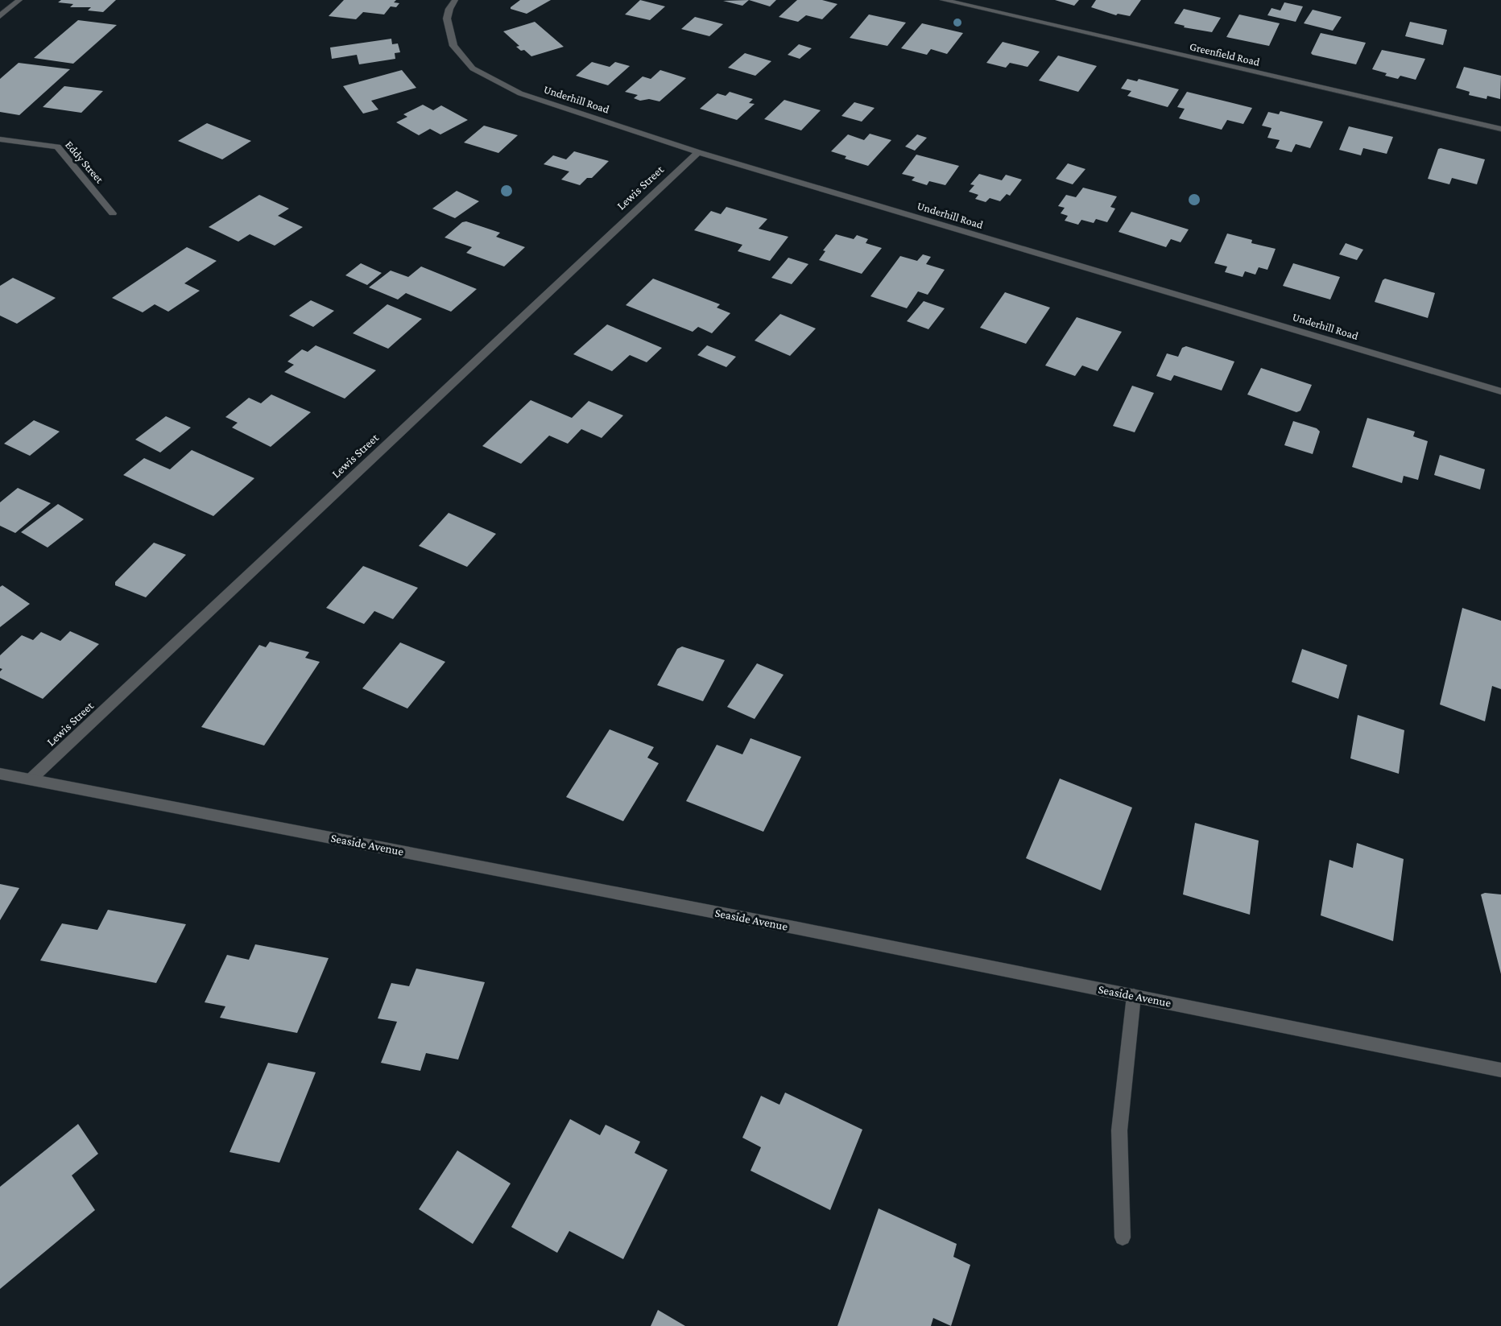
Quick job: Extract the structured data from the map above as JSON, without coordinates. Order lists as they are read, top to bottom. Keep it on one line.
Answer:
{"streets":{"street":["Greenfield Road","Underhill Road","Eddy Street","Lewis Street","Seaside Avenue"]},"crossings":[["Underhill Road","Lewis Street"],["Lewis Street","Seaside Avenue"]]}
